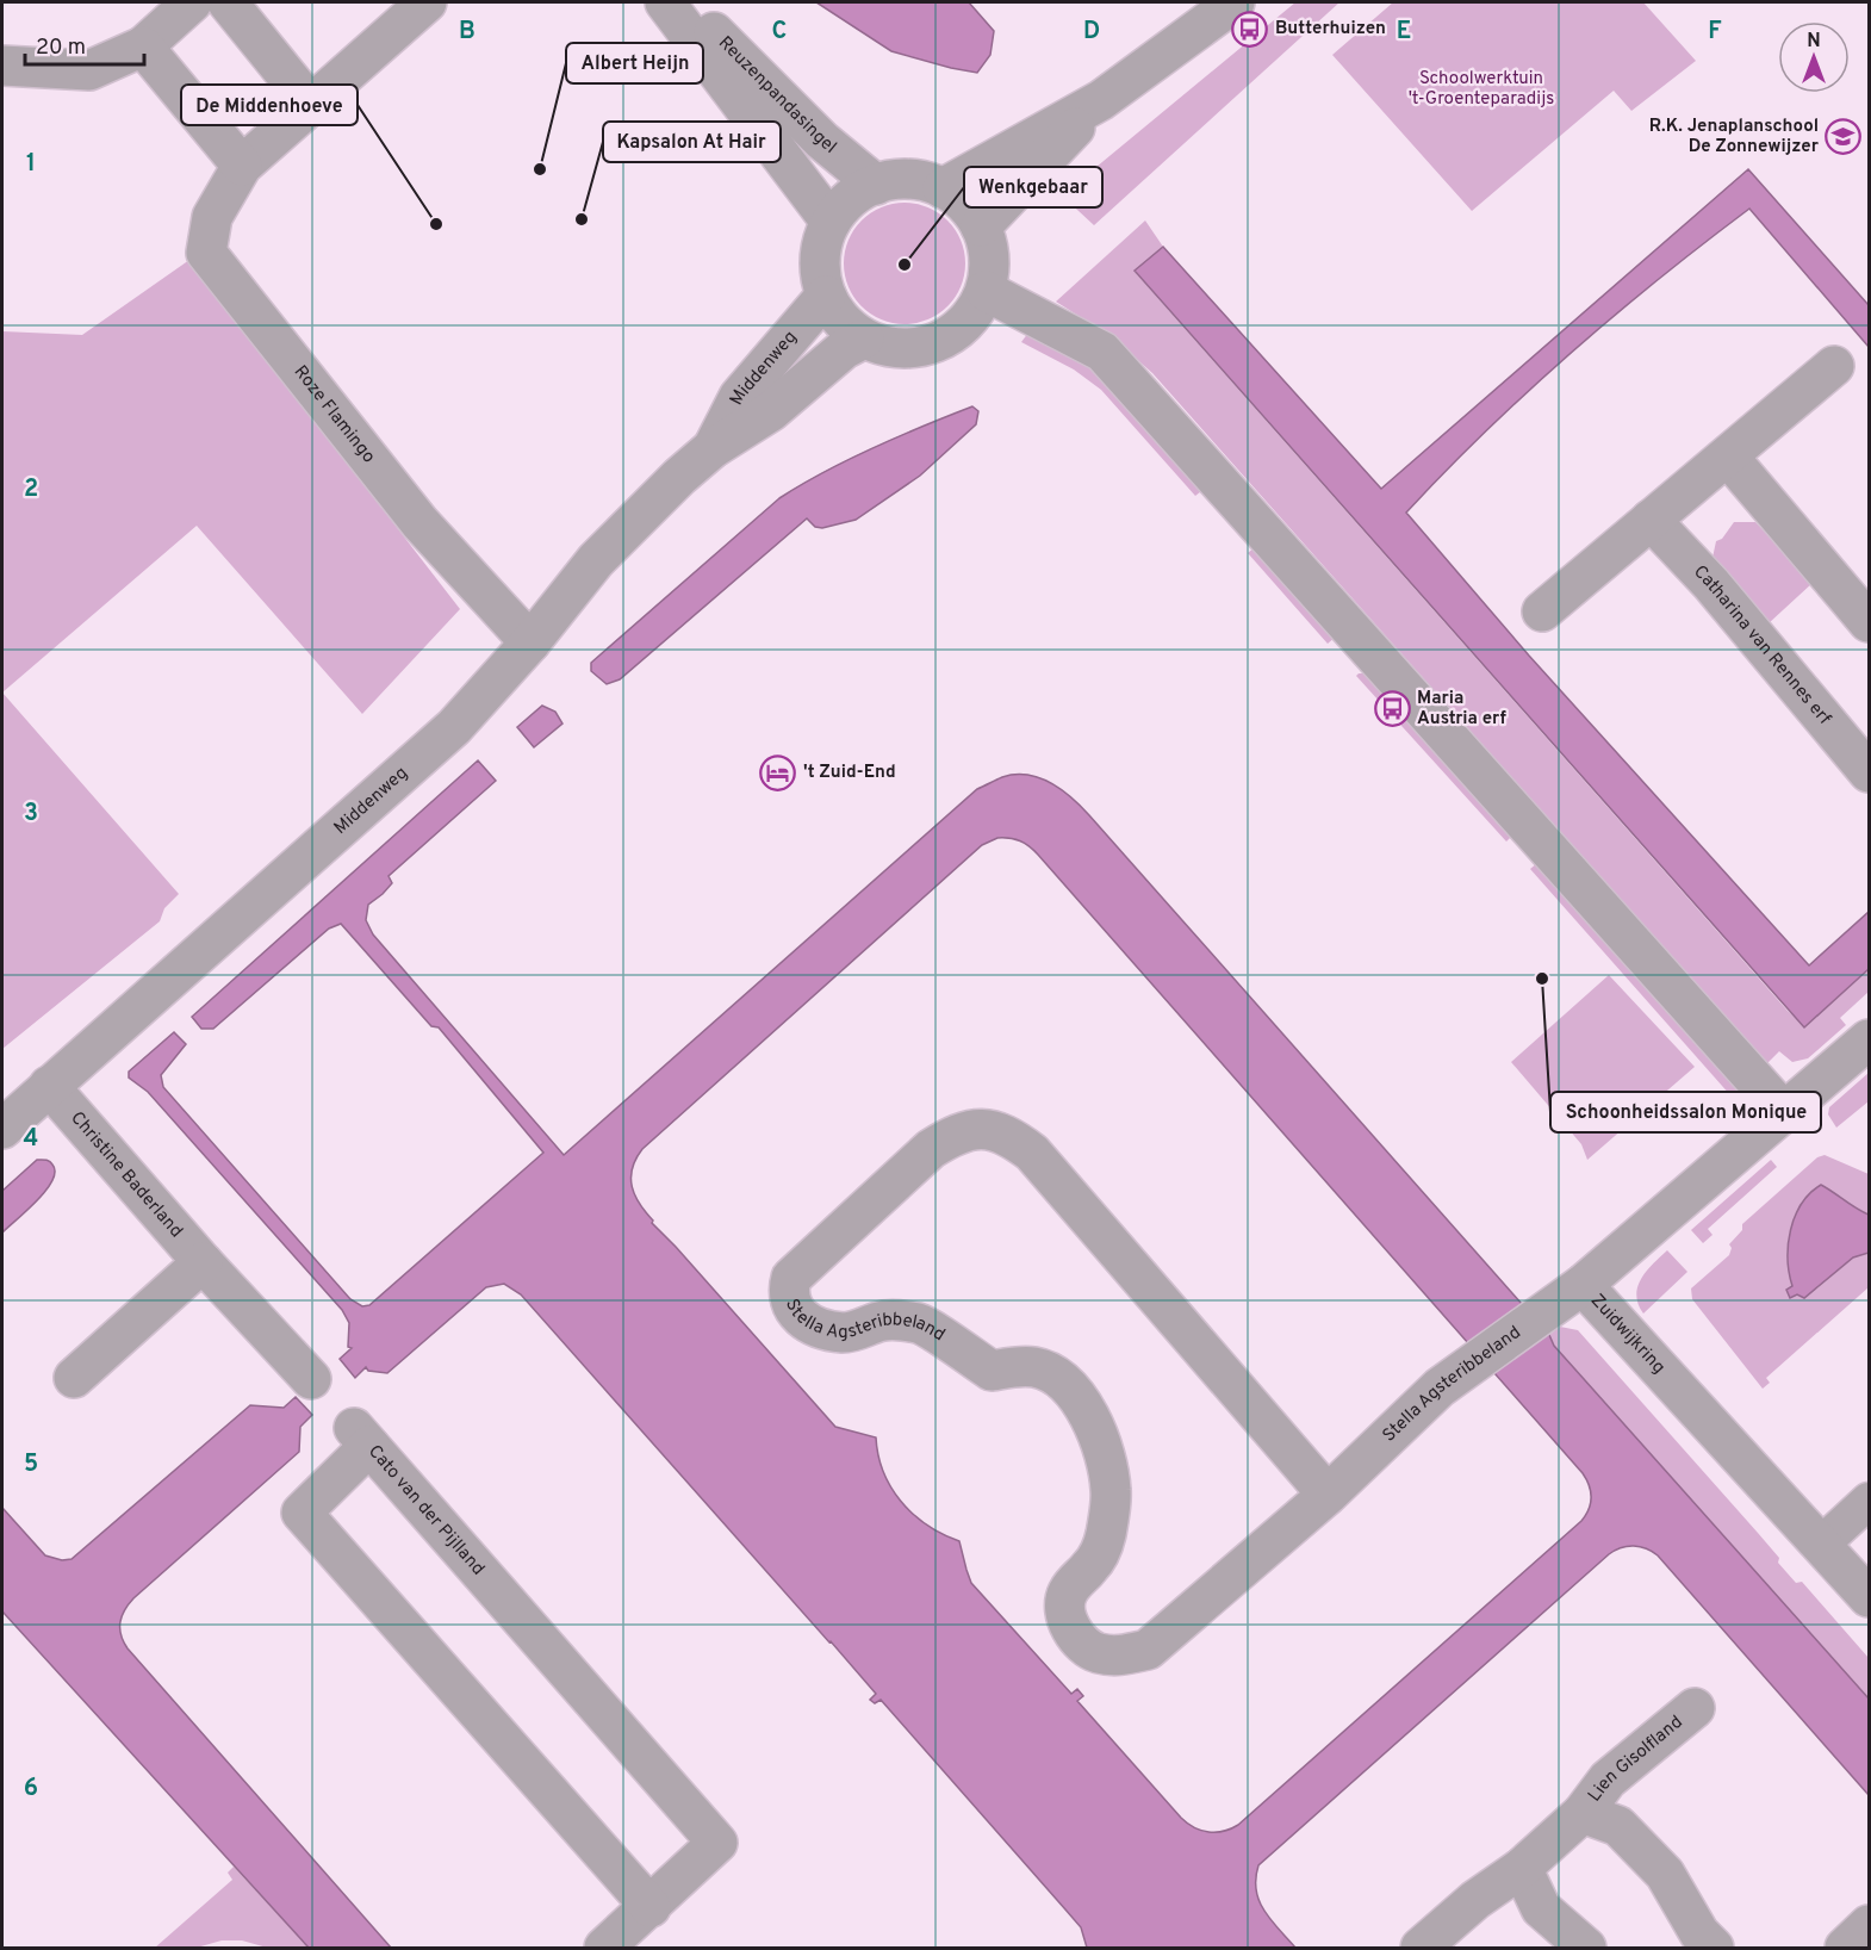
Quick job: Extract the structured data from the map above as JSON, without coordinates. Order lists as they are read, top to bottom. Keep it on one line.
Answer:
{"streets":{"street":["Reuzenpandasingel","Middenweg","Roze Flamingo","Catharina van Rennes erf","Christine Baderland","Stella Agsteribbeland","Zuidwijkring","Cato van der Pijlland","Lien Gisolfland"]},"crossings":[["Reuzenpandasingel","Middenweg"],["Middenweg","Roze Flamingo"],["Middenweg","Christine Baderland"],["Stella Agsteribbeland","Zuidwijkring"]],"parks":["Schoolwerktuin 't-Groenteparadijs"],"places":{"bus stop":["Butterhuizen","Maria Austria erf"],"school or university":["R.K. Jenaplanschool De Zonnewijzer"],"other":["Albert Heijn","Kapsalon At Hair","De Middenhoeve","Wenkgebaar","Schoonheidssalon Monique"],"hotel":["'t Zuid-End"]},"scale_bar":"20 m","north":"top","grid":{"columns":["B","C","D","E","F"],"rows":["1","2","3","4","5","6"]}}
